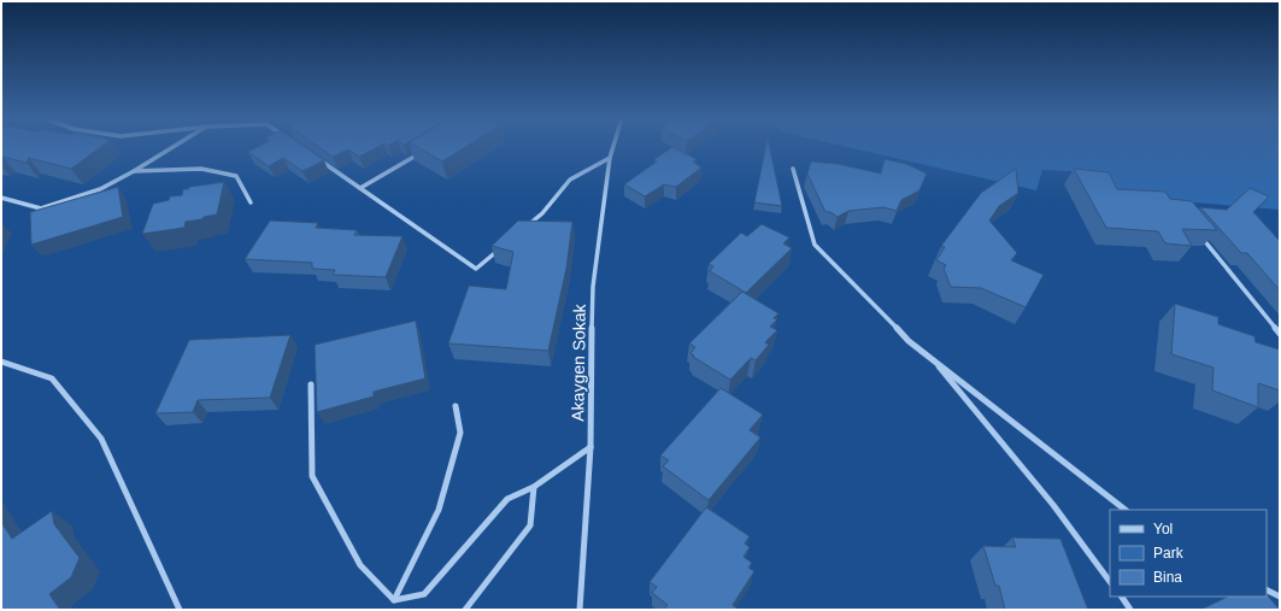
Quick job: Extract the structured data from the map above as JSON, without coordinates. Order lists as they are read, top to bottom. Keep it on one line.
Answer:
{"streets":{"street":["Akaygen Sokak"]},"legend":["Yol","Park","Bina"]}
